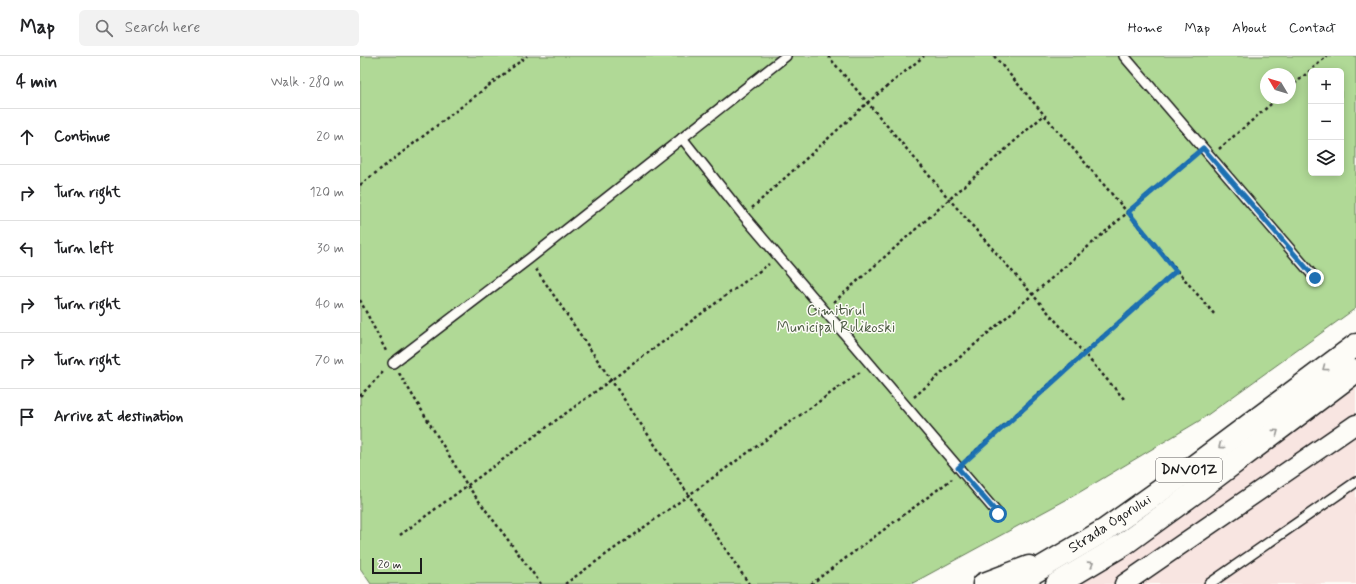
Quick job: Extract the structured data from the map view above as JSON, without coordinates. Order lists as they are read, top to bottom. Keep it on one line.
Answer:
{"streets":{"highway":["DNVO1Z","Strada Ogorului"]},"parks":["Cimitirul Municipal Rulikoski"],"scale_bar":"20 m","north":"top left","page":{"header":"Map","search":"Search here","nav":["Home","Map","About","Contact"],"heading":["4 min","Walk · 280 m"],"map_buttons":["+","−"],"list":[["Continue","20 m"],["Turn right","120 m"],["Turn left","30 m"],["Turn right","40 m"],["Turn right","70 m"],"Arrive at destination"],"scale":"20 m"}}
